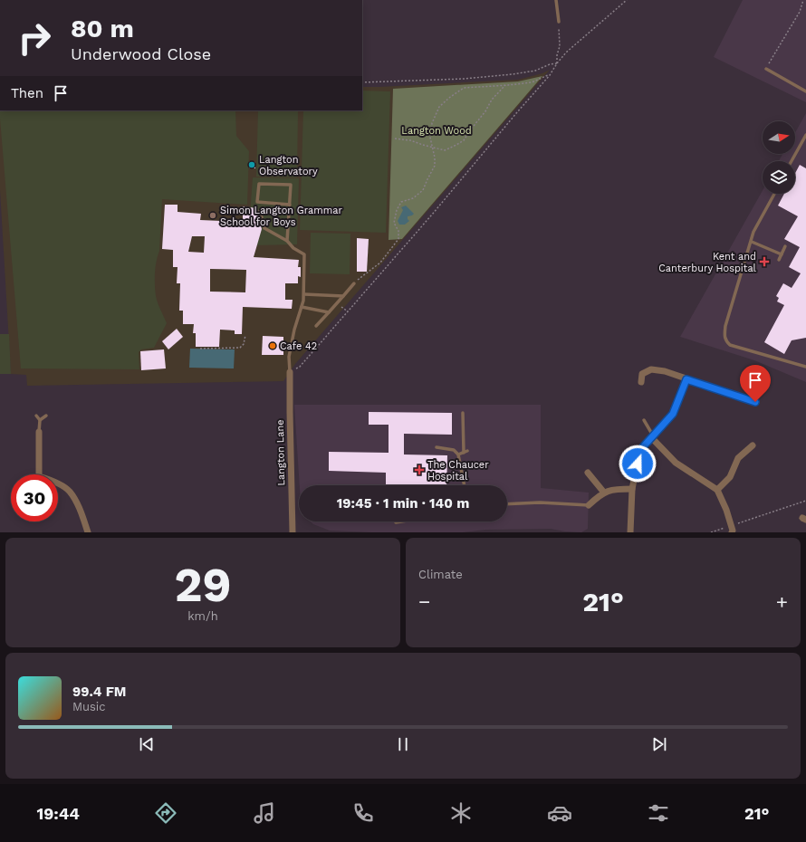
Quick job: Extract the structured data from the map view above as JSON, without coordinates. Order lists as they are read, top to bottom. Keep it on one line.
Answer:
{"streets":{"street":["Langton Lane"]},"parks":["Langton Wood"],"places":{"other":["Langton Observatory","Simon Langton Grammar School for Boys","Cafe 42"],"health":["Kent and Canterbury Hospital","The Chaucer Hospital"]},"north":"right","page":{"turn":["80 m","Underwood Close"],"then":"Then","limit":"30","trip":"19:45 · 1 min · 140 m","tile":[["29","km/h"],"Climate"],"heat":["−","21°","+"],"song":["99.4 FM","Music"],"tabs":["19:44","21°"]}}
